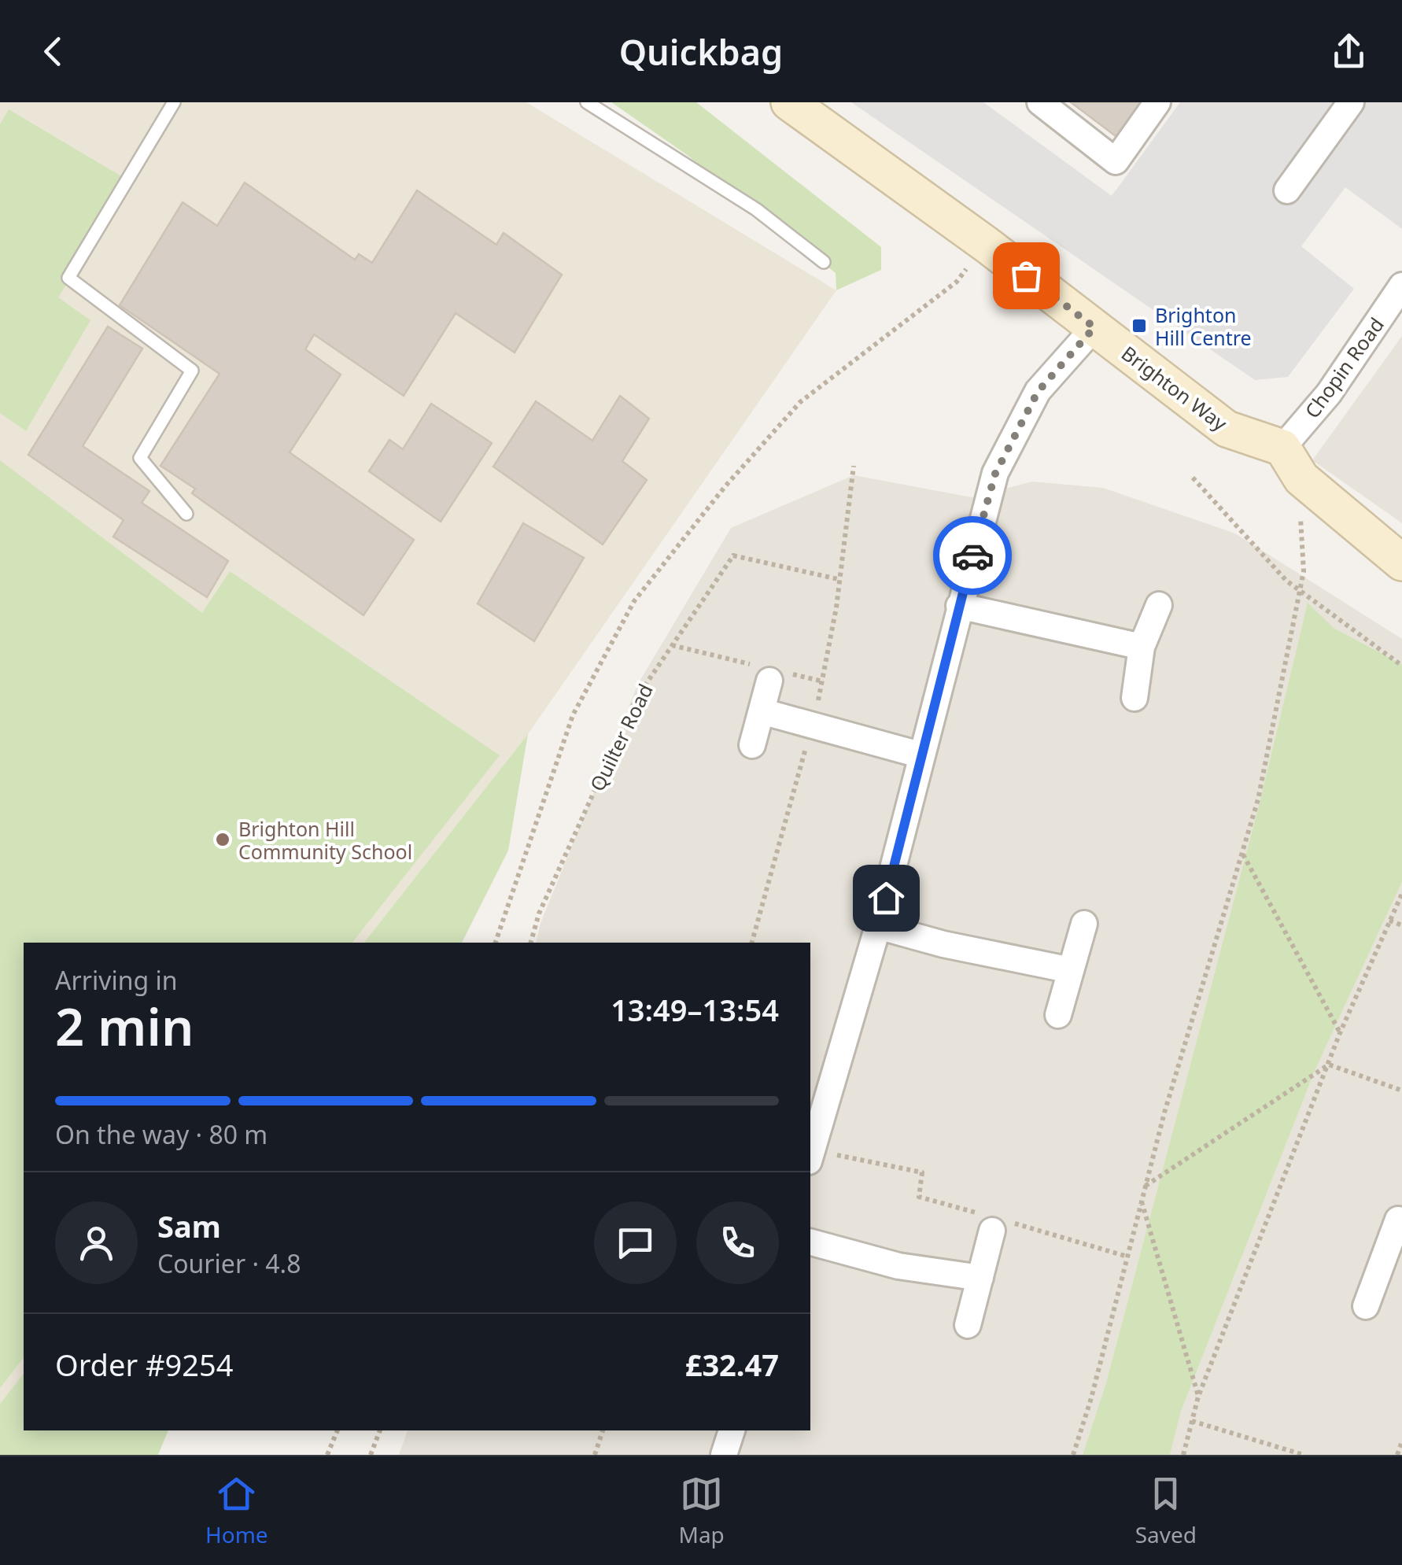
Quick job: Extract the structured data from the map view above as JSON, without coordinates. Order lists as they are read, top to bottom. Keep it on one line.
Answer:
{"streets":{"street":["Chopin Road","Brighton Way"],"path":["Quilter Road"]},"crossings":[["Chopin Road","Brighton Way"]],"places":{"transit":["Brighton Hill Centre"],"other":["Brighton Hill Community School"]},"page":{"header":"Quickbag","heading":["2 min","Arriving in","13:49–13:54"],"panel":["Sam","Courier · 4.8","Order #9254","£32.47"],"bar":"On the way · 80 m","tabs":["Home","Map","Saved"]}}
